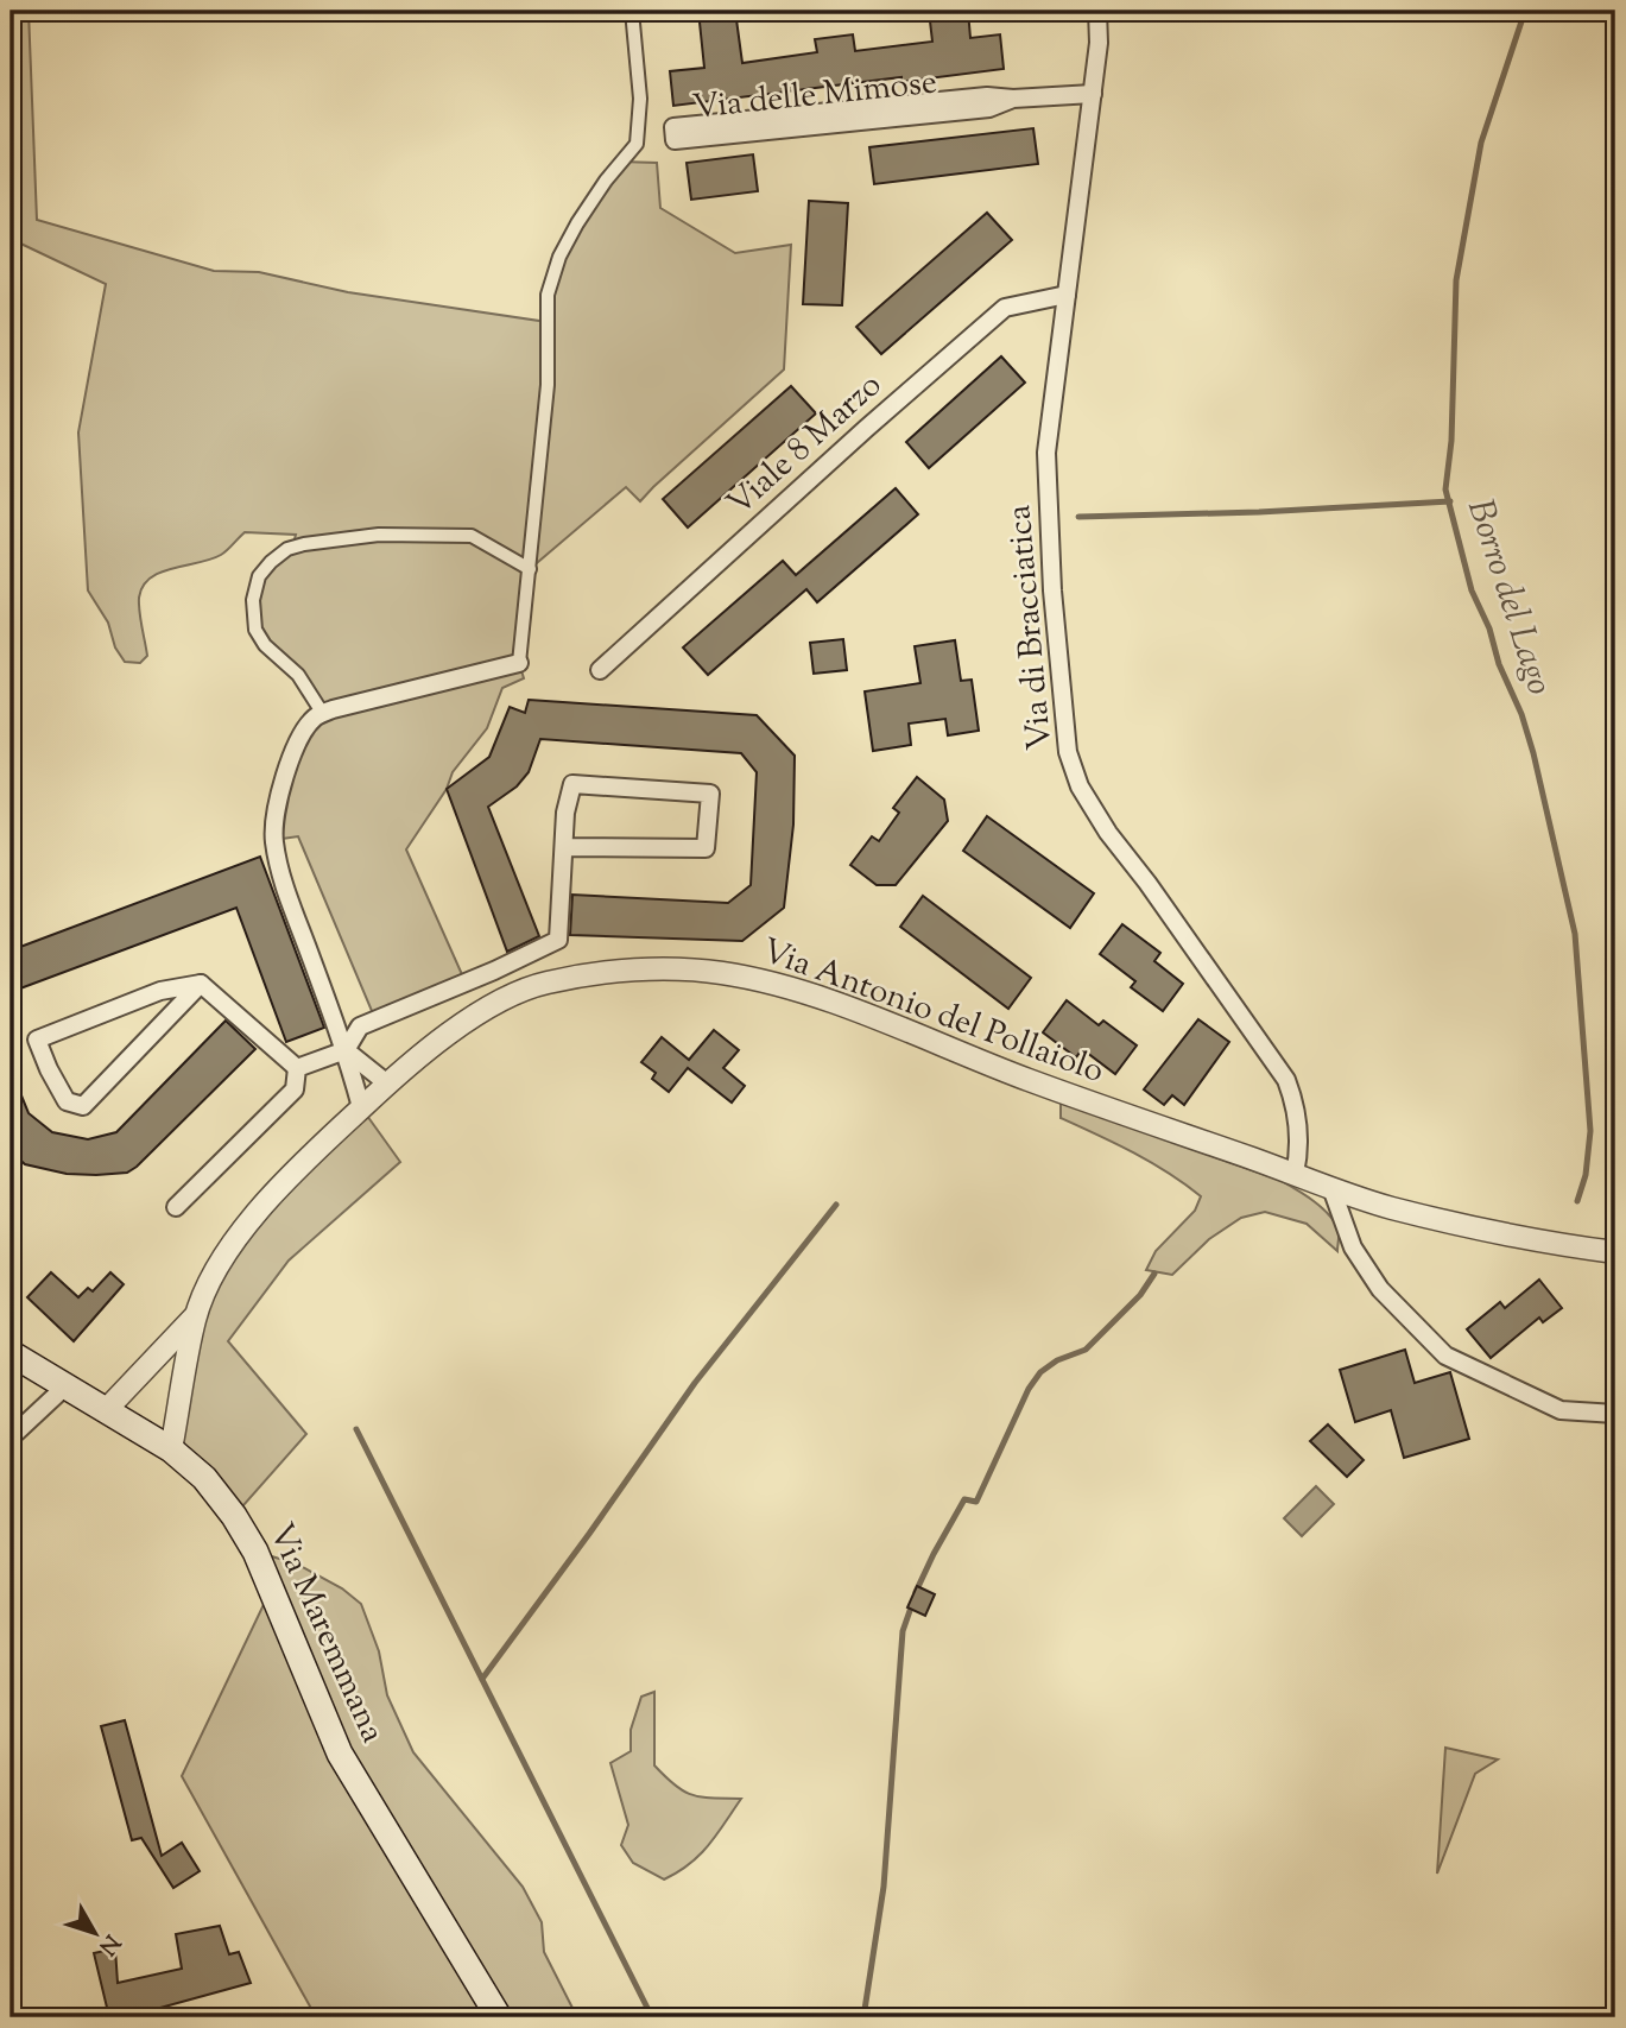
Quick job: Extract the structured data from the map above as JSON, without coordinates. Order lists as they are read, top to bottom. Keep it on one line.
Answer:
{"streets":{"main road":["Via Maremmana"],"street":["Via delle Mimose","Viale 8 Marzo","Via di Bracciatica","Via Antonio del Pollaiolo"]},"crossings":[["Via delle Mimose","Via di Bracciatica"],["Viale 8 Marzo","Via di Bracciatica"],["Via di Bracciatica","Via Antonio del Pollaiolo"],["Via Antonio del Pollaiolo","Via Maremmana"]],"water":["Borro del Lago"],"north":"bottom right"}
